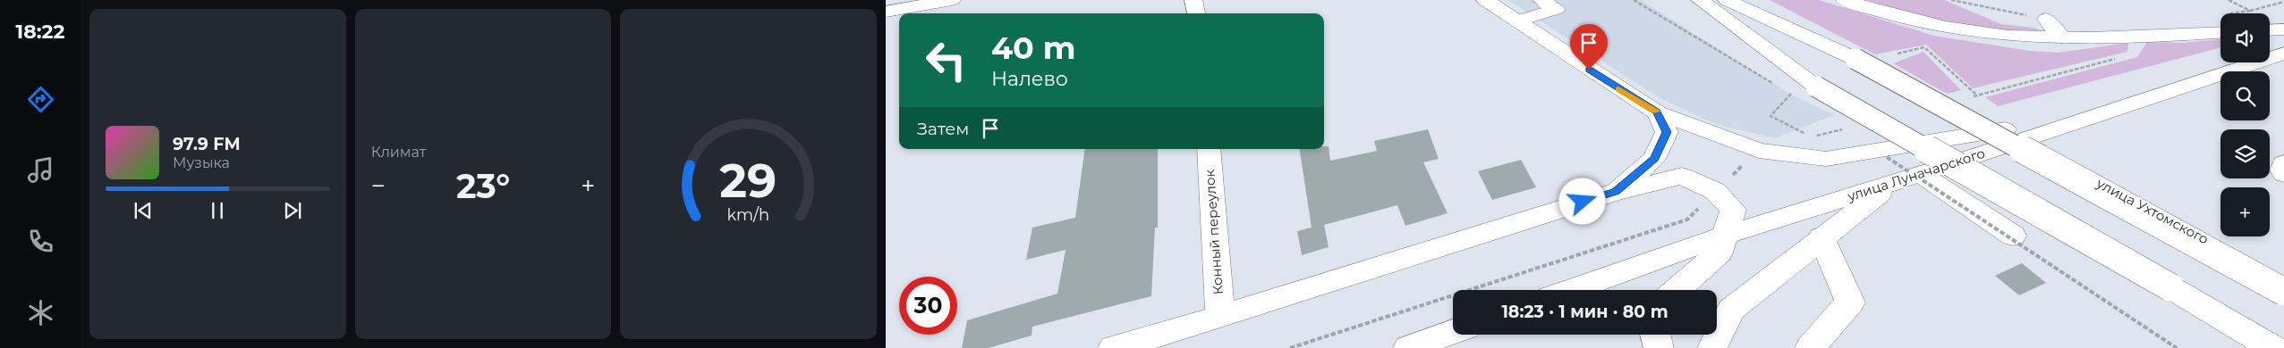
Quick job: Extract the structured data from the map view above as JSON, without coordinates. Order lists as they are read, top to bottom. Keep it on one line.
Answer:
{"streets":{"main road":["улица Луначарского","улица Ухтомского","Конный переулок"]},"crossings":[["улица Луначарского","улица Ухтомского"]],"page":{"tabs":"18:22","tile":"Климат","map_buttons":"+","turn":["40 m","Налево"],"then":"Затем","song":["97.9 FM","Музыка"],"heat":["−","23°","+"],"limit":"30","trip":"18:23 · 1 мин · 80 m","gauge":["29","km/h"]}}
